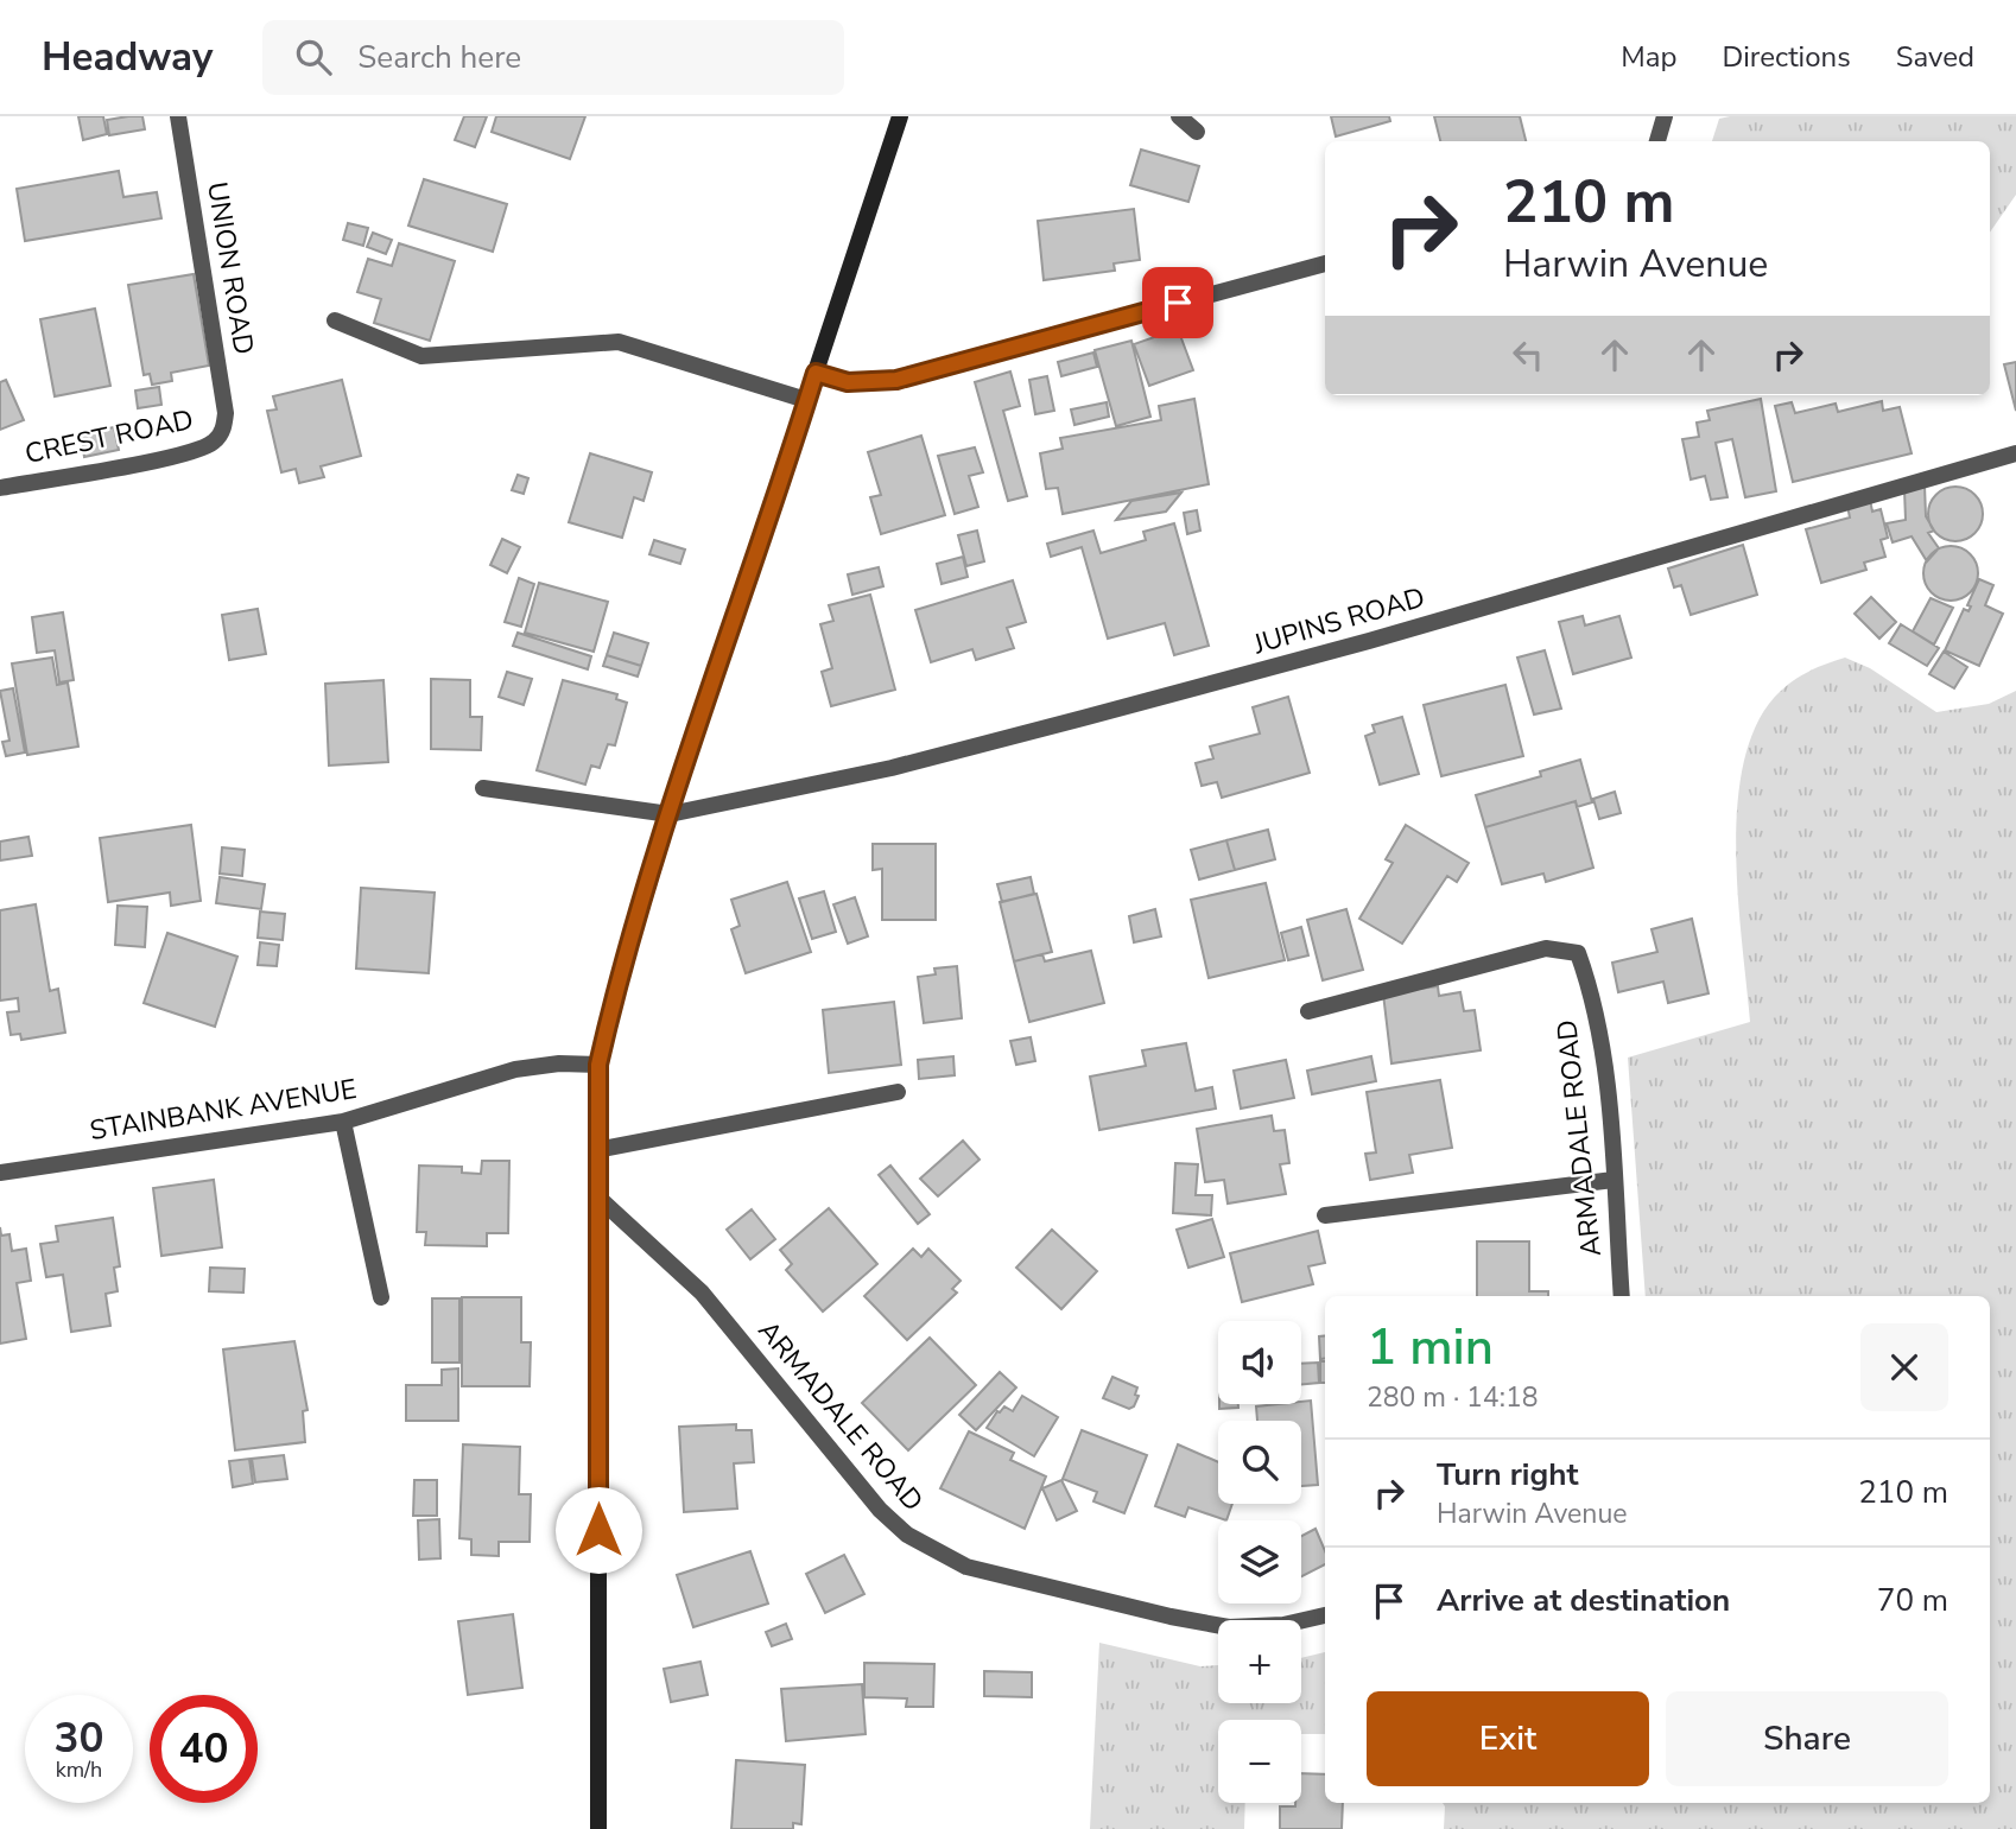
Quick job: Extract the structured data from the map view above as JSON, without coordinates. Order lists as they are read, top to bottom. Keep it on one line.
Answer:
{"streets":{"street":["UNION ROAD","CREST ROAD","JUPINS ROAD","STAINBANK AVENUE","ARMADALE ROAD"]},"crossings":[["UNION ROAD","CREST ROAD"]],"page":{"header":"Headway","search":"Search here","nav":["Map","Directions","Saved"],"turn":["210 m","Harwin Avenue"],"heading":["1 min","280 m · 14:18"],"map_buttons":["+","−"],"list":[{"name":"Turn right","note":"Harwin Avenue","value":"210 m"},{"name":"Arrive at destination","value":"70 m"}],"buttons":["Exit","Share"],"speed":"30 km/h","limit":"40"}}
